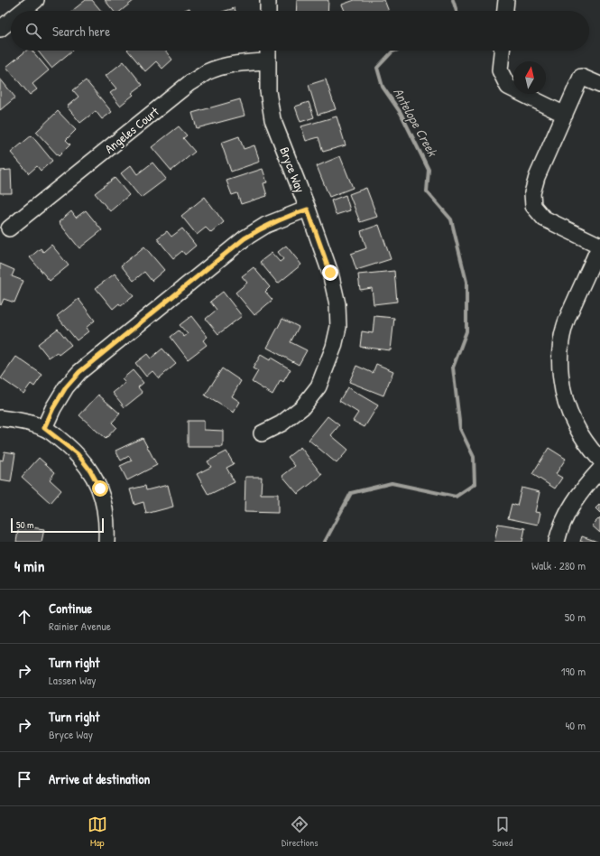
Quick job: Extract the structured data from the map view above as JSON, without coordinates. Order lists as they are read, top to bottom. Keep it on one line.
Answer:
{"streets":{"street":["Angeles Court","Bryce Way"]},"crossings":[["Angeles Court","Bryce Way"]],"water":["Antelope Creek"],"scale_bar":"50 m","north":"top","page":{"search":"Search here","scale":"50 m","heading":["4 min","Walk · 280 m"],"list":[["Continue","Rainier Avenue","50 m"],["Turn right","Lassen Way","190 m"],["Turn right","Bryce Way","40 m"],"Arrive at destination"],"nav":["Map","Directions","Saved"]}}
